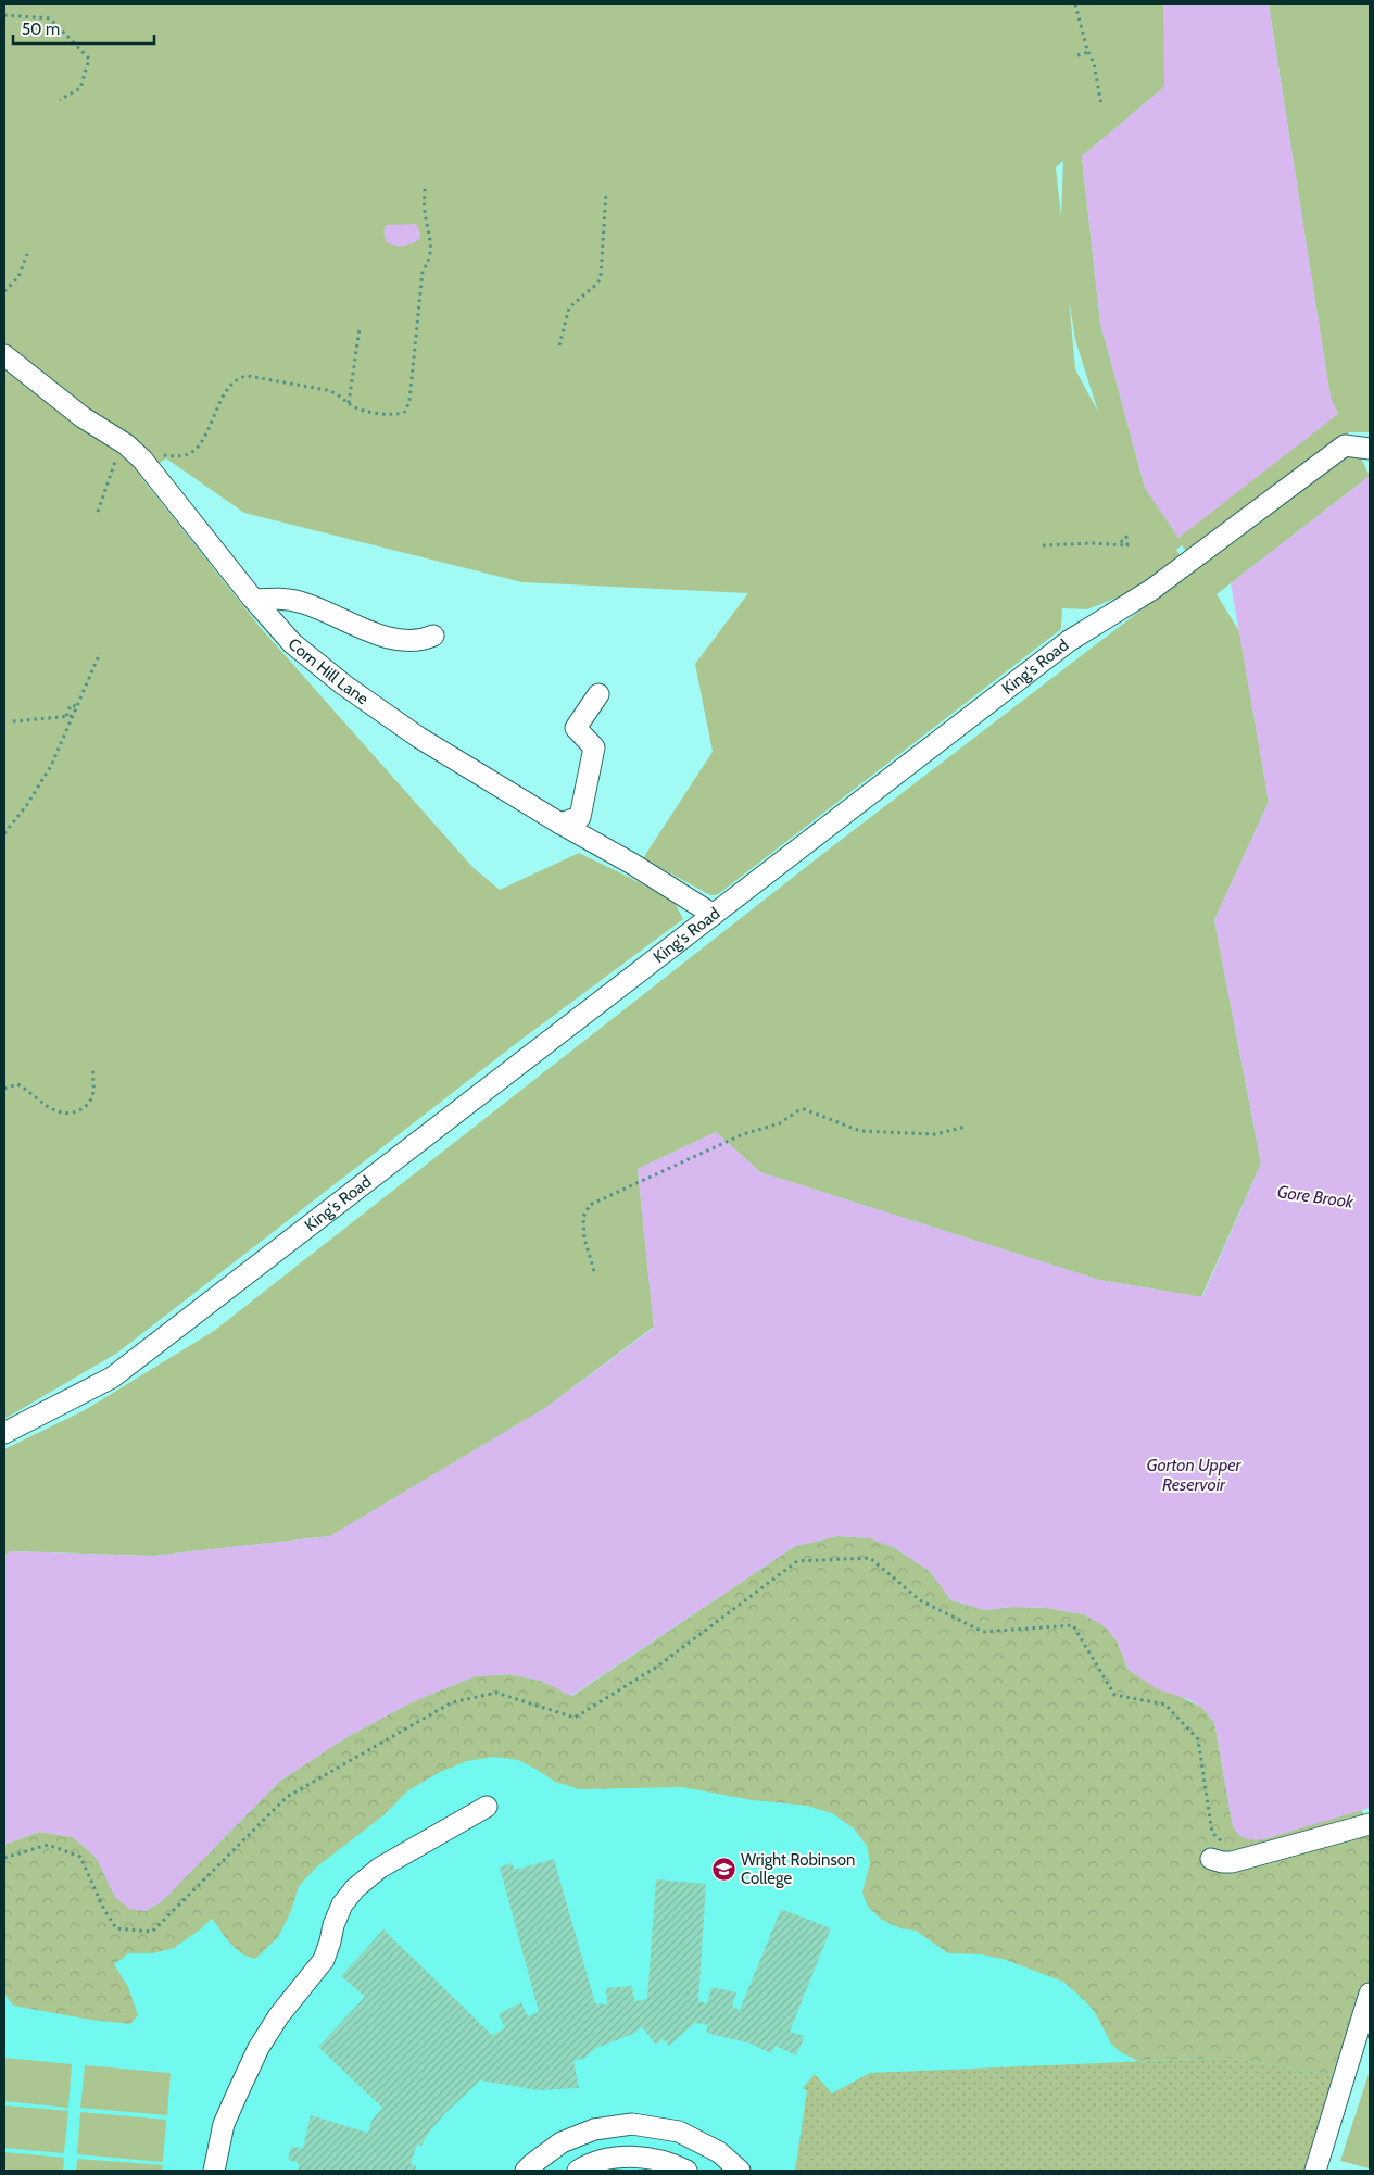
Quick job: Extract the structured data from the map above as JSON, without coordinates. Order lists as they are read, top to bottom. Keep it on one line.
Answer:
{"streets":{"street":["King's Road","Corn Hill Lane"]},"crossings":[["King's Road","Corn Hill Lane"]],"water":["Gore Brook","Gorton Upper Reservoir"],"places":{"school or university":["Wright Robinson College"]},"scale_bar":"50 m"}
